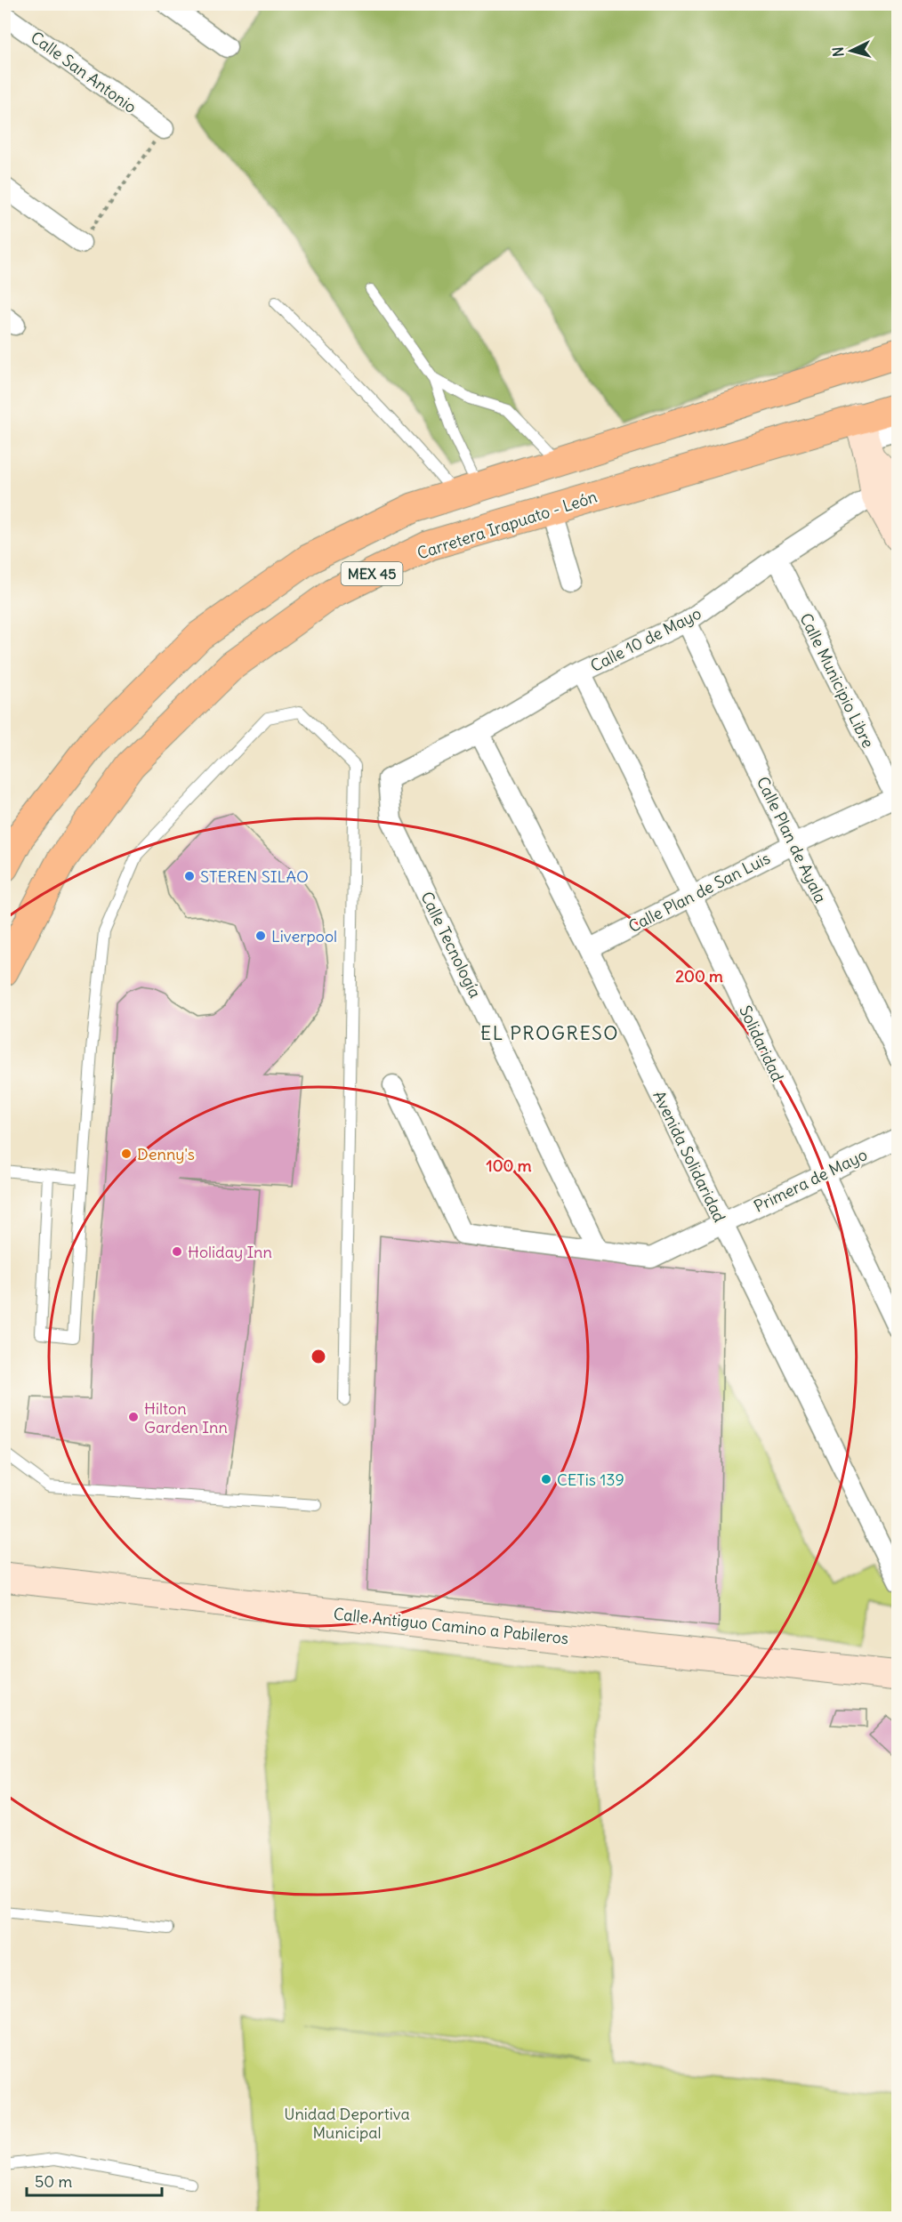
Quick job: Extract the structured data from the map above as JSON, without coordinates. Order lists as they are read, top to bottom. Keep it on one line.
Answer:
{"streets":{"highway":["Carretera Irapuato - León","MEX 45"],"street":["Calle San Antonio","Calle 10 de Mayo","Calle Municipio Libre","Calle Plan de Ayala","Calle Plan de San Luis","Calle Tecnología","Solidaridad","Avenida Solidaridad","Primera de Mayo","Calle Antiguo Camino a Pabileros"]},"crossings":[["Calle 10 de Mayo","Calle Municipio Libre"],["Calle 10 de Mayo","Calle Plan de Ayala"],["Calle 10 de Mayo","Calle Tecnología"],["Calle 10 de Mayo","Solidaridad"],["Calle 10 de Mayo","Avenida Solidaridad"],["Calle Municipio Libre","Calle Plan de San Luis"],["Calle Plan de Ayala","Calle Plan de San Luis"],["Calle Plan de San Luis","Solidaridad"],["Calle Plan de San Luis","Avenida Solidaridad"],["Calle Tecnología","Primera de Mayo"],["Solidaridad","Primera de Mayo"],["Avenida Solidaridad","Primera de Mayo"]],"districts":["EL PROGRESO"],"parks":["Unidad Deportiva Municipal"],"places":["STEREN SILAO","Liverpool","Denny's","Holiday Inn","Hilton Garden Inn","CETis 139"],"scale_bar":"50 m","north":"left","rings":["200 m","100 m"]}
